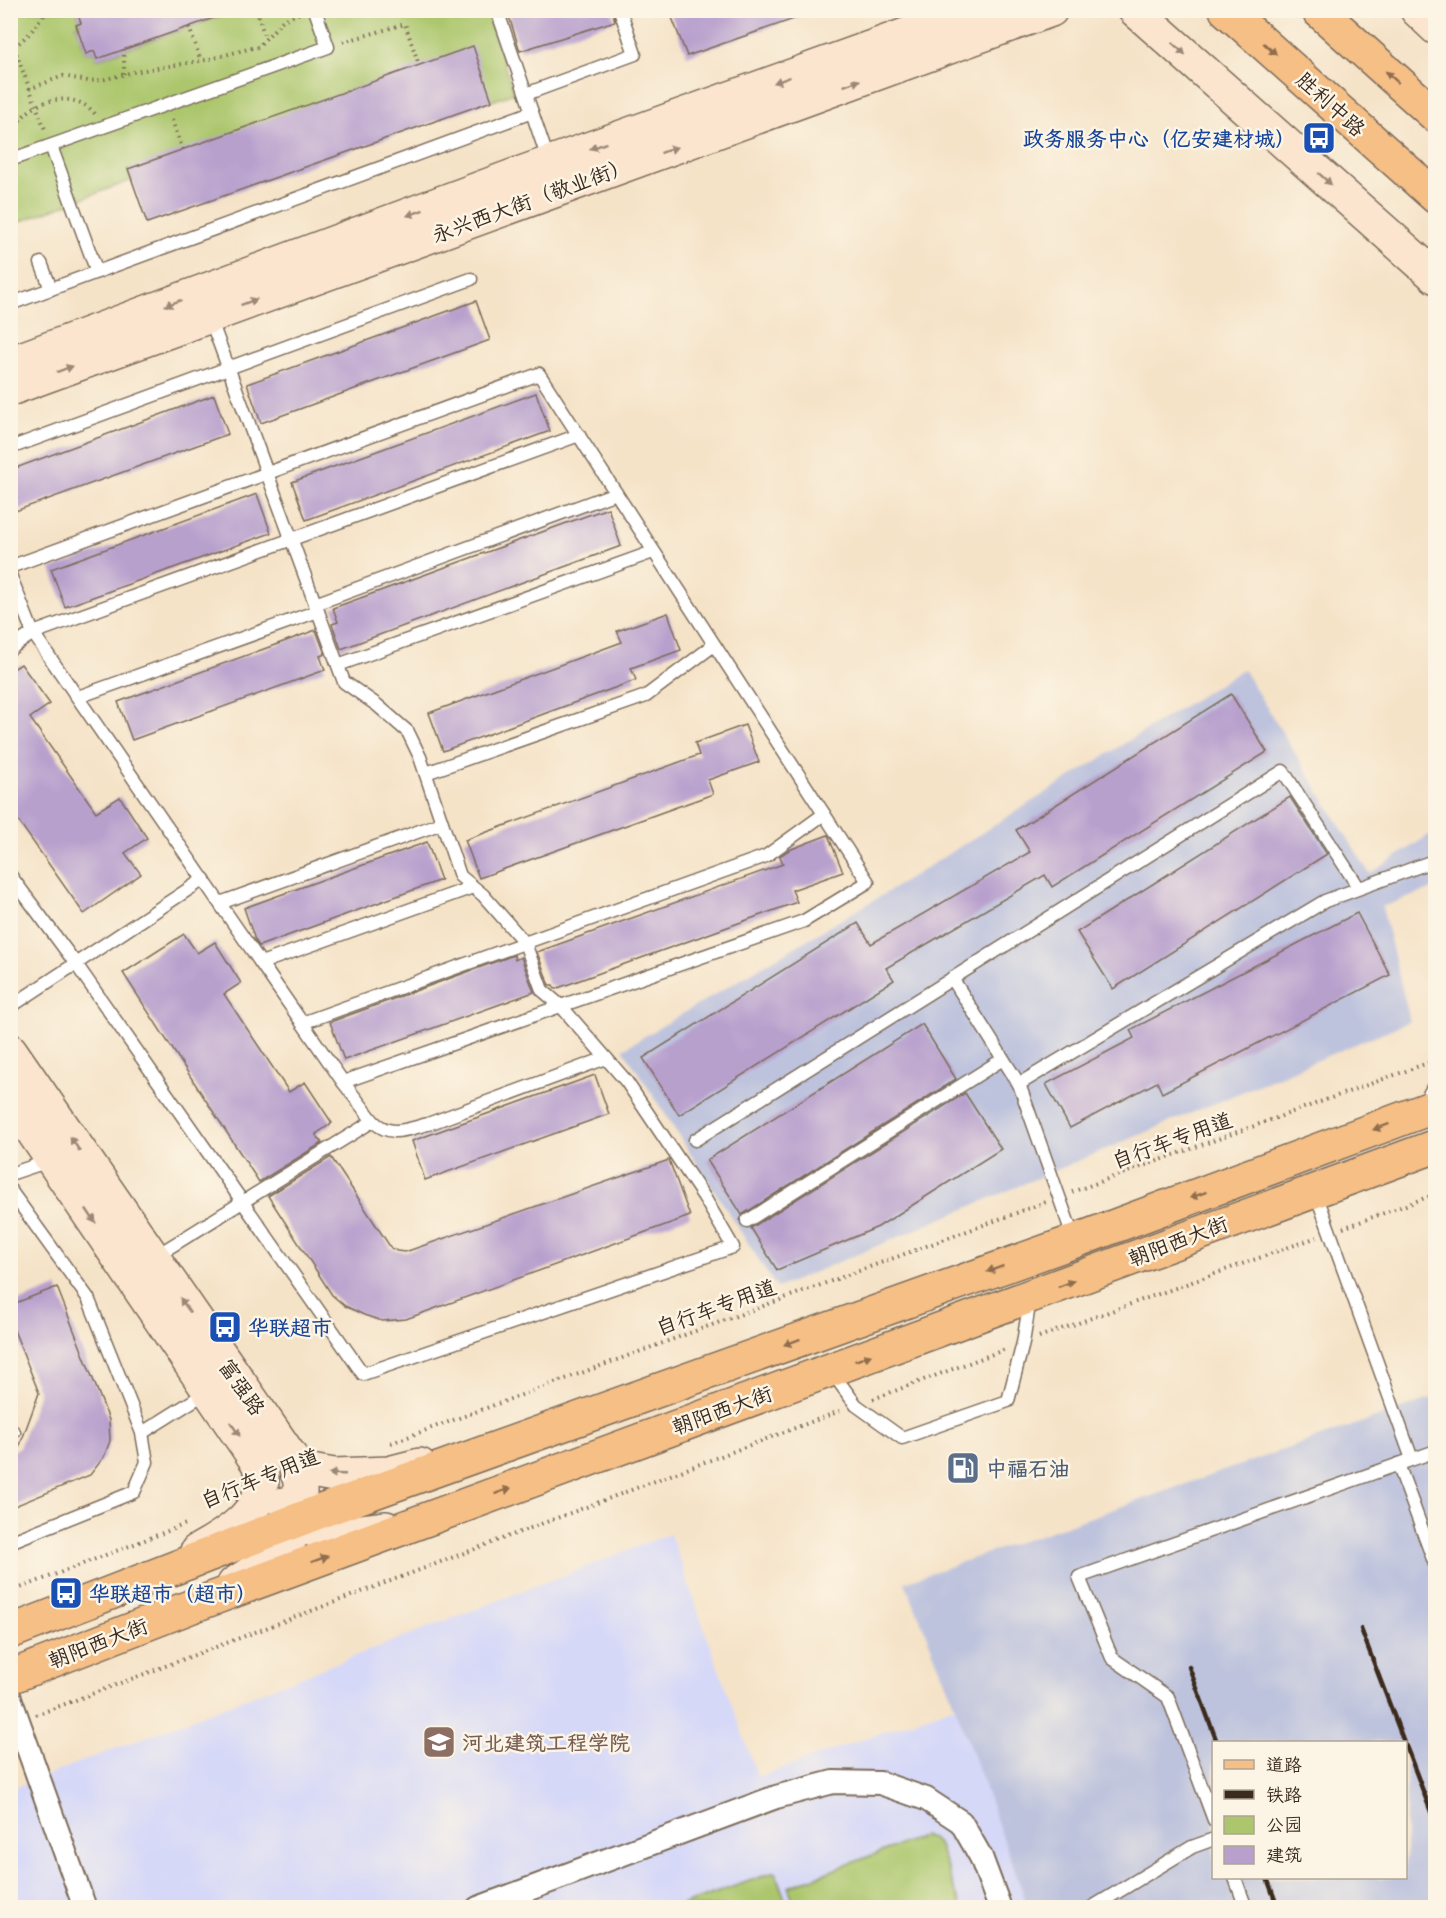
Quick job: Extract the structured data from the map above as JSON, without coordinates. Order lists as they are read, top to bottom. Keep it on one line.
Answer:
{"streets":{"main road":["胜利中路","永兴西大街（敬业街）","朝阳西大街","富强路"],"path":["自行车专用道"]},"crossings":[["朝阳西大街","富强路"]],"places":{"bus stop":["政务服务中心（亿安建材城）","华联超市","华联超市（超市）"],"fuel station":["中福石油"],"school or university":["河北建筑工程学院"]},"legend":["道路","铁路","公园","建筑"]}
